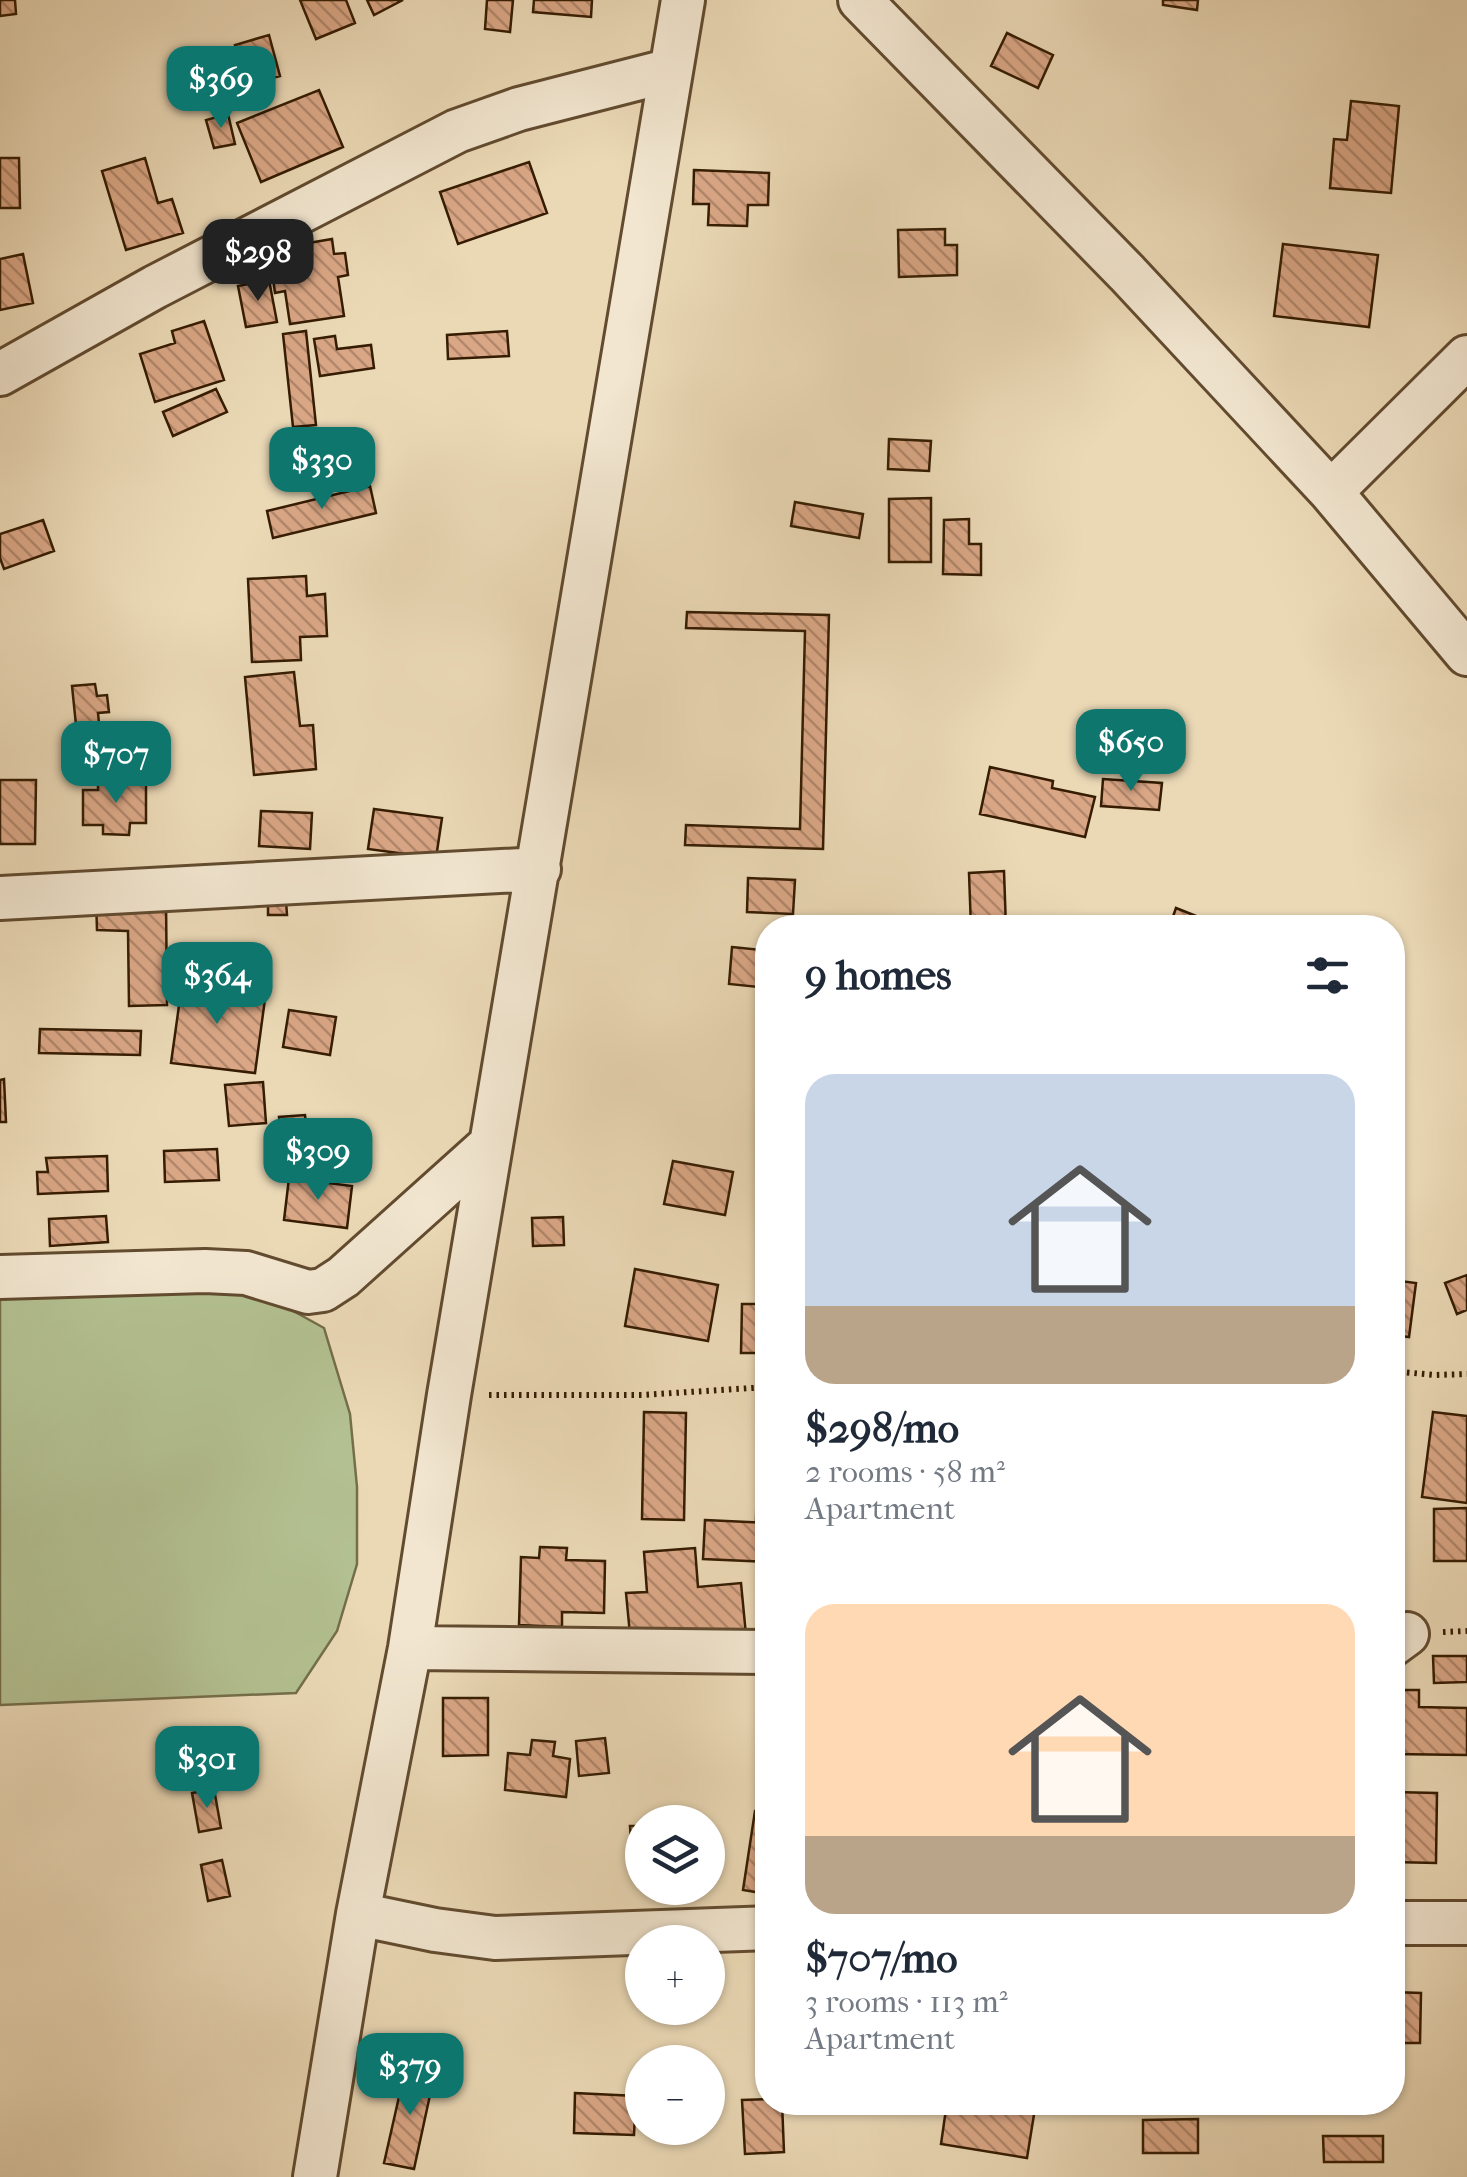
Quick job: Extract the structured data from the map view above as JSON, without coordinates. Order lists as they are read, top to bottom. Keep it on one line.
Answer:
{"page":{"price":["$369","$298","$330","$650","$707","$364","$309","$301","$379"],"heading":"9 homes","list":[{"name":"$298/mo","note":"2 rooms · 58 m² · Apartment"},{"name":"$707/mo","note":"3 rooms · 113 m² · Apartment"}],"map_buttons":["+","−"]}}
